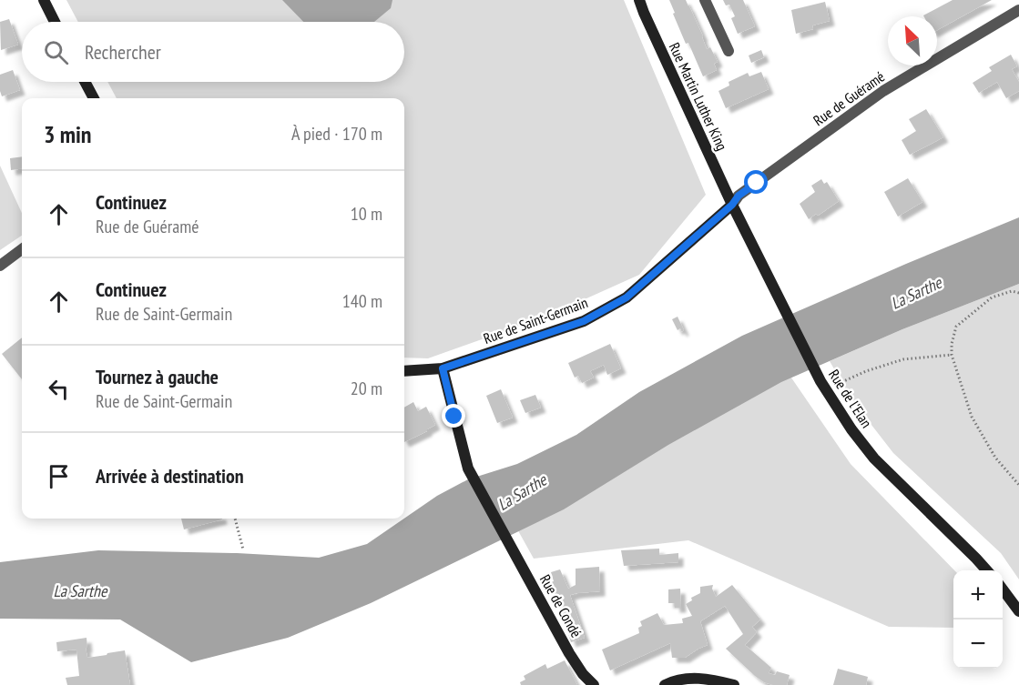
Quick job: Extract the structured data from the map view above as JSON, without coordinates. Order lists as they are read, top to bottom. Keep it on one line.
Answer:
{"streets":{"street":["Rue Martin Luther King","Rue de Guéramé","Rue de Saint-Germain","Rue de l'Elan","Rue de Condé"]},"crossings":[["Rue Martin Luther King","Rue de Guéramé"],["Rue Martin Luther King","Rue de Saint-Germain"],["Rue Martin Luther King","Rue de l'Elan"],["Rue de Guéramé","Rue de Saint-Germain"],["Rue de Guéramé","Rue de l'Elan"],["Rue de Saint-Germain","Rue de l'Elan"],["Rue de Saint-Germain","Rue de Condé"]],"water":["La Sarthe"],"north":"top left","page":{"search":"Rechercher","heading":["3 min","À pied · 170 m"],"list":[["Continuez","Rue de Guéramé","10 m"],["Continuez","Rue de Saint-Germain","140 m"],["Tournez à gauche","Rue de Saint-Germain","20 m"],"Arrivée à destination"],"map_buttons":["+","−"]}}
